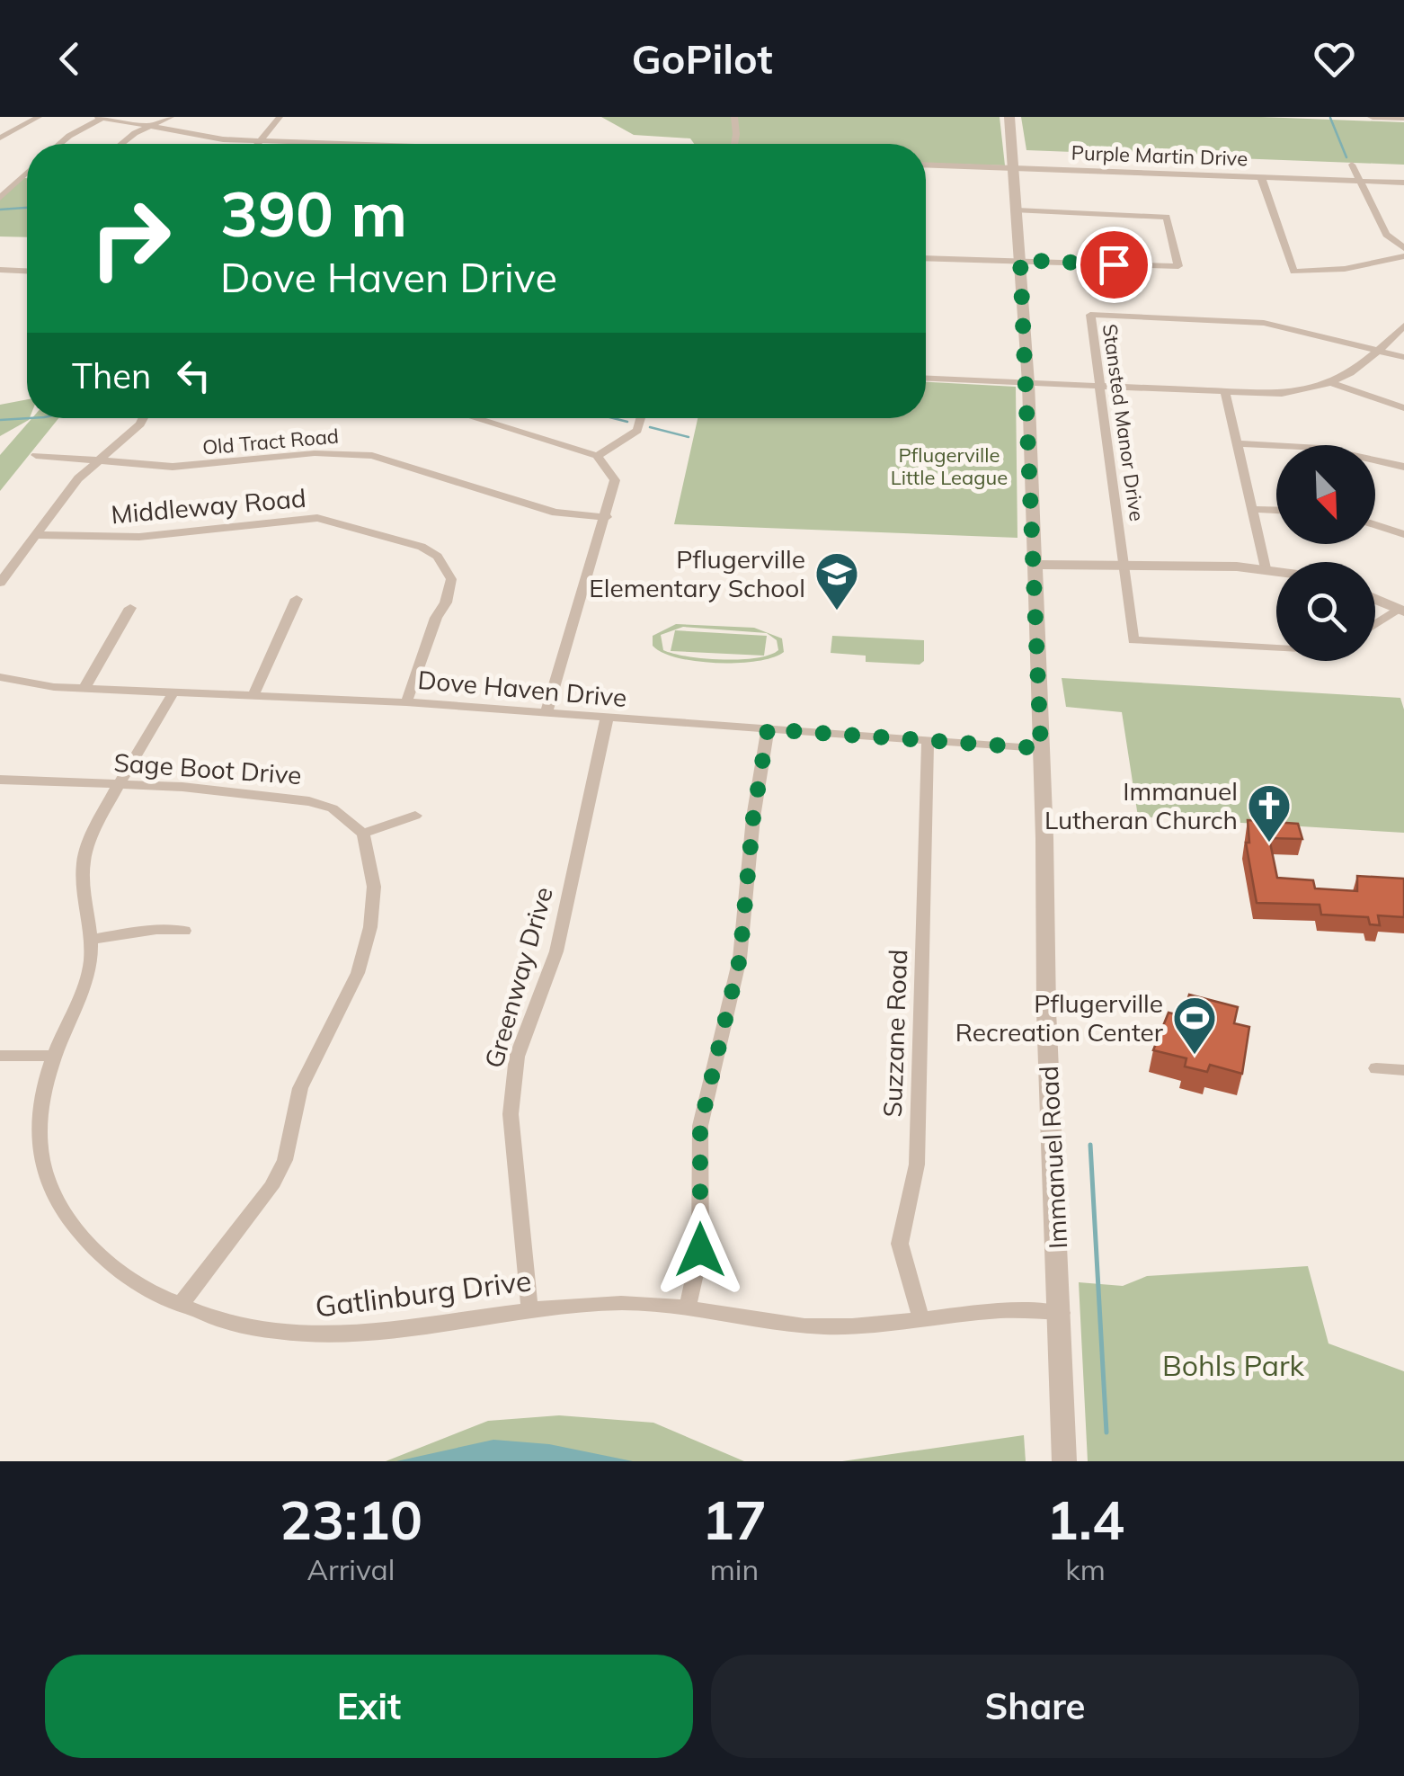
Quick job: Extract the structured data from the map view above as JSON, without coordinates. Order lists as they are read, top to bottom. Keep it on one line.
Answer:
{"streets":{"street":["Purple Martin Drive","Stansted Manor Drive","Old Tract Road","Middleway Road","Dove Haven Drive","Sage Boot Drive","Greenway Drive","Suzzane Road","Immanuel Road","Gatlinburg Drive"]},"crossings":[["Purple Martin Drive","Immanuel Road"],["Middleway Road","Dove Haven Drive"],["Dove Haven Drive","Greenway Drive"],["Dove Haven Drive","Suzzane Road"],["Dove Haven Drive","Immanuel Road"],["Dove Haven Drive","Gatlinburg Drive"],["Sage Boot Drive","Gatlinburg Drive"],["Greenway Drive","Gatlinburg Drive"],["Suzzane Road","Gatlinburg Drive"],["Immanuel Road","Gatlinburg Drive"]],"parks":["Pflugerville Little League","Bohls Park"],"places":{"school or university":["Pflugerville Elementary School"],"church":["Immanuel Lutheran Church"],"sports":["Pflugerville Recreation Center"]},"north":"bottom right","page":{"header":"GoPilot","turn":["390 m","Dove Haven Drive"],"then":"Then","eta":["23:10","Arrival","17","min","1.4","km"],"buttons":["Exit","Share"]}}
